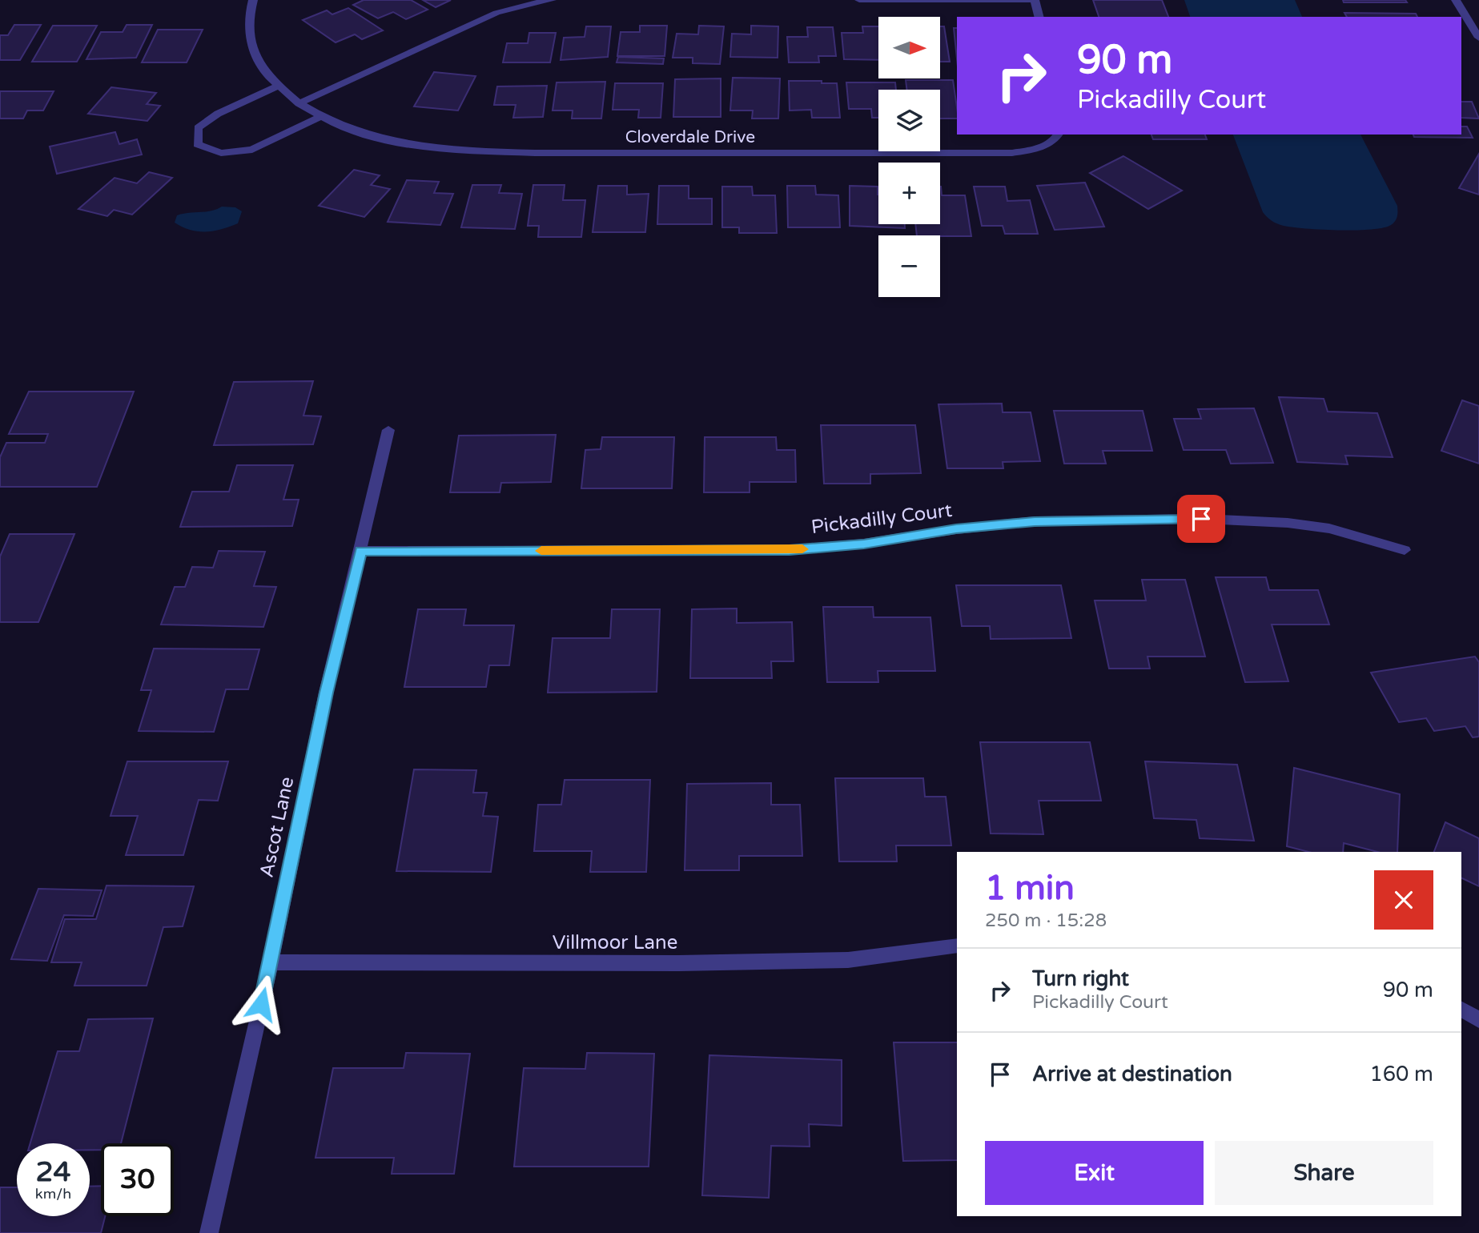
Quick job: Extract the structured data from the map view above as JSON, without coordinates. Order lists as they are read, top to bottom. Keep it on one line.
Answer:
{"streets":{"street":["Cloverdale Drive","Pickadilly Court","Ascot Lane","Villmoor Lane"]},"crossings":[["Pickadilly Court","Ascot Lane"],["Ascot Lane","Villmoor Lane"]],"north":"right","page":{"map_buttons":["+","−"],"turn":["90 m","Pickadilly Court"],"heading":["1 min","250 m · 15:28"],"list":[{"name":"Turn right","note":"Pickadilly Court","value":"90 m"},{"name":"Arrive at destination","value":"160 m"}],"buttons":["Exit","Share"],"speed":"24 km/h","limit":"30"}}
